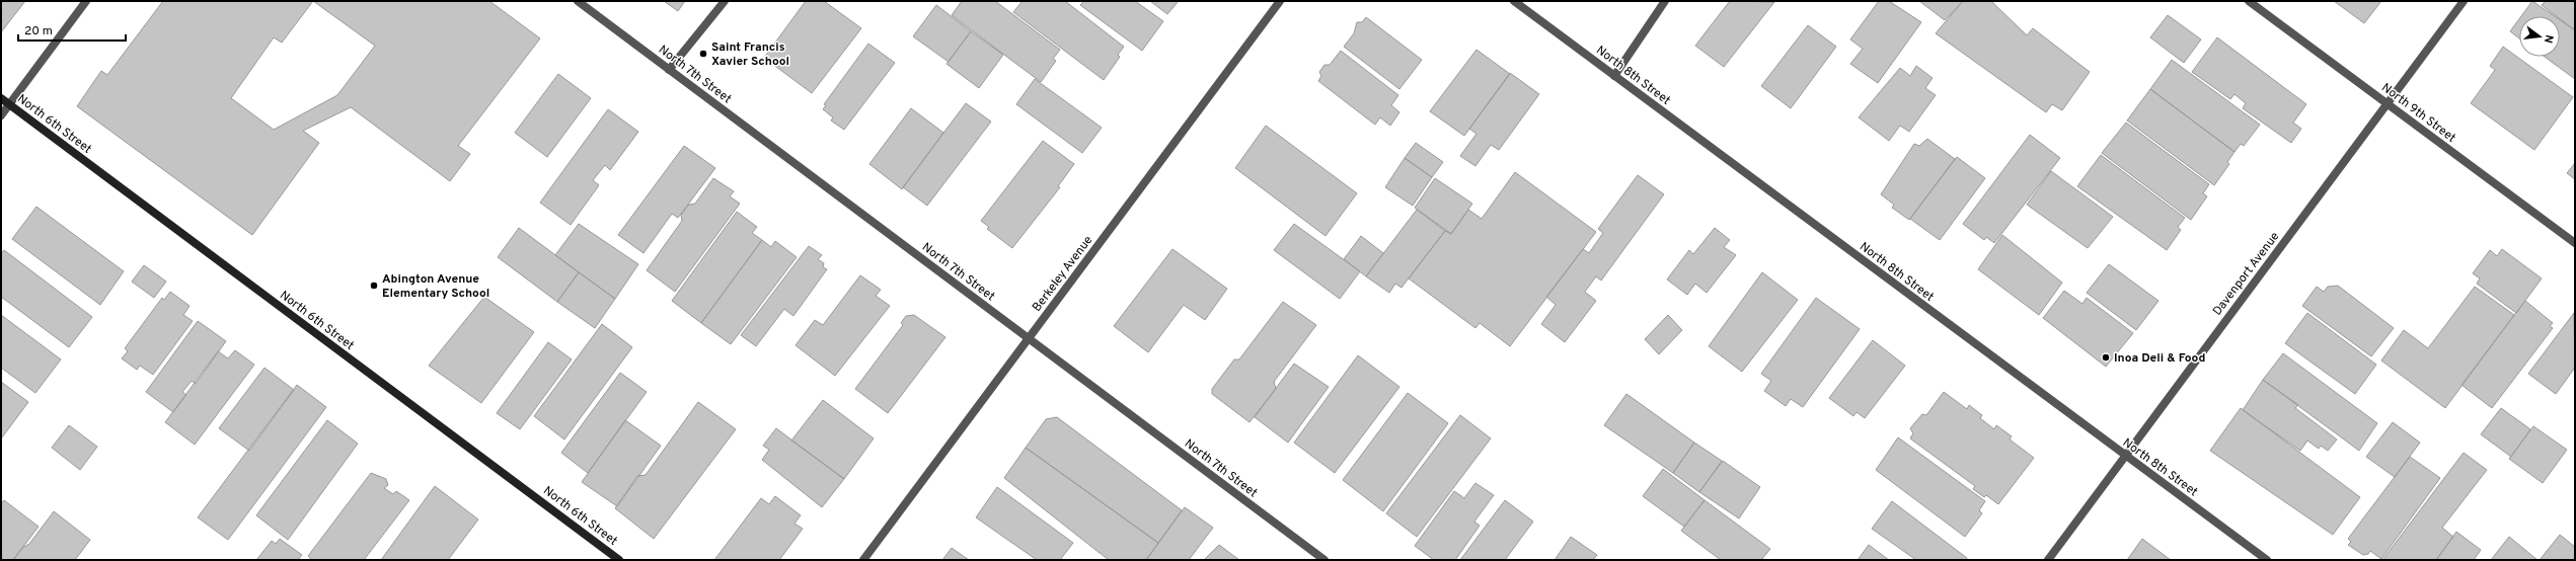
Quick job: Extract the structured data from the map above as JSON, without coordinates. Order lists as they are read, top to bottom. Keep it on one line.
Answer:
{"streets":{"street":["North 7th Street","North 8th Street","North 9th Street","North 6th Street","Berkeley Avenue","Davenport Avenue"]},"crossings":[["North 7th Street","Berkeley Avenue"],["North 8th Street","Davenport Avenue"],["North 9th Street","Davenport Avenue"]],"places":["Saint Francis Xavier School","Abington Avenue Elementary School","Inoa Deli & Food"],"scale_bar":"20 m","north":"right"}
